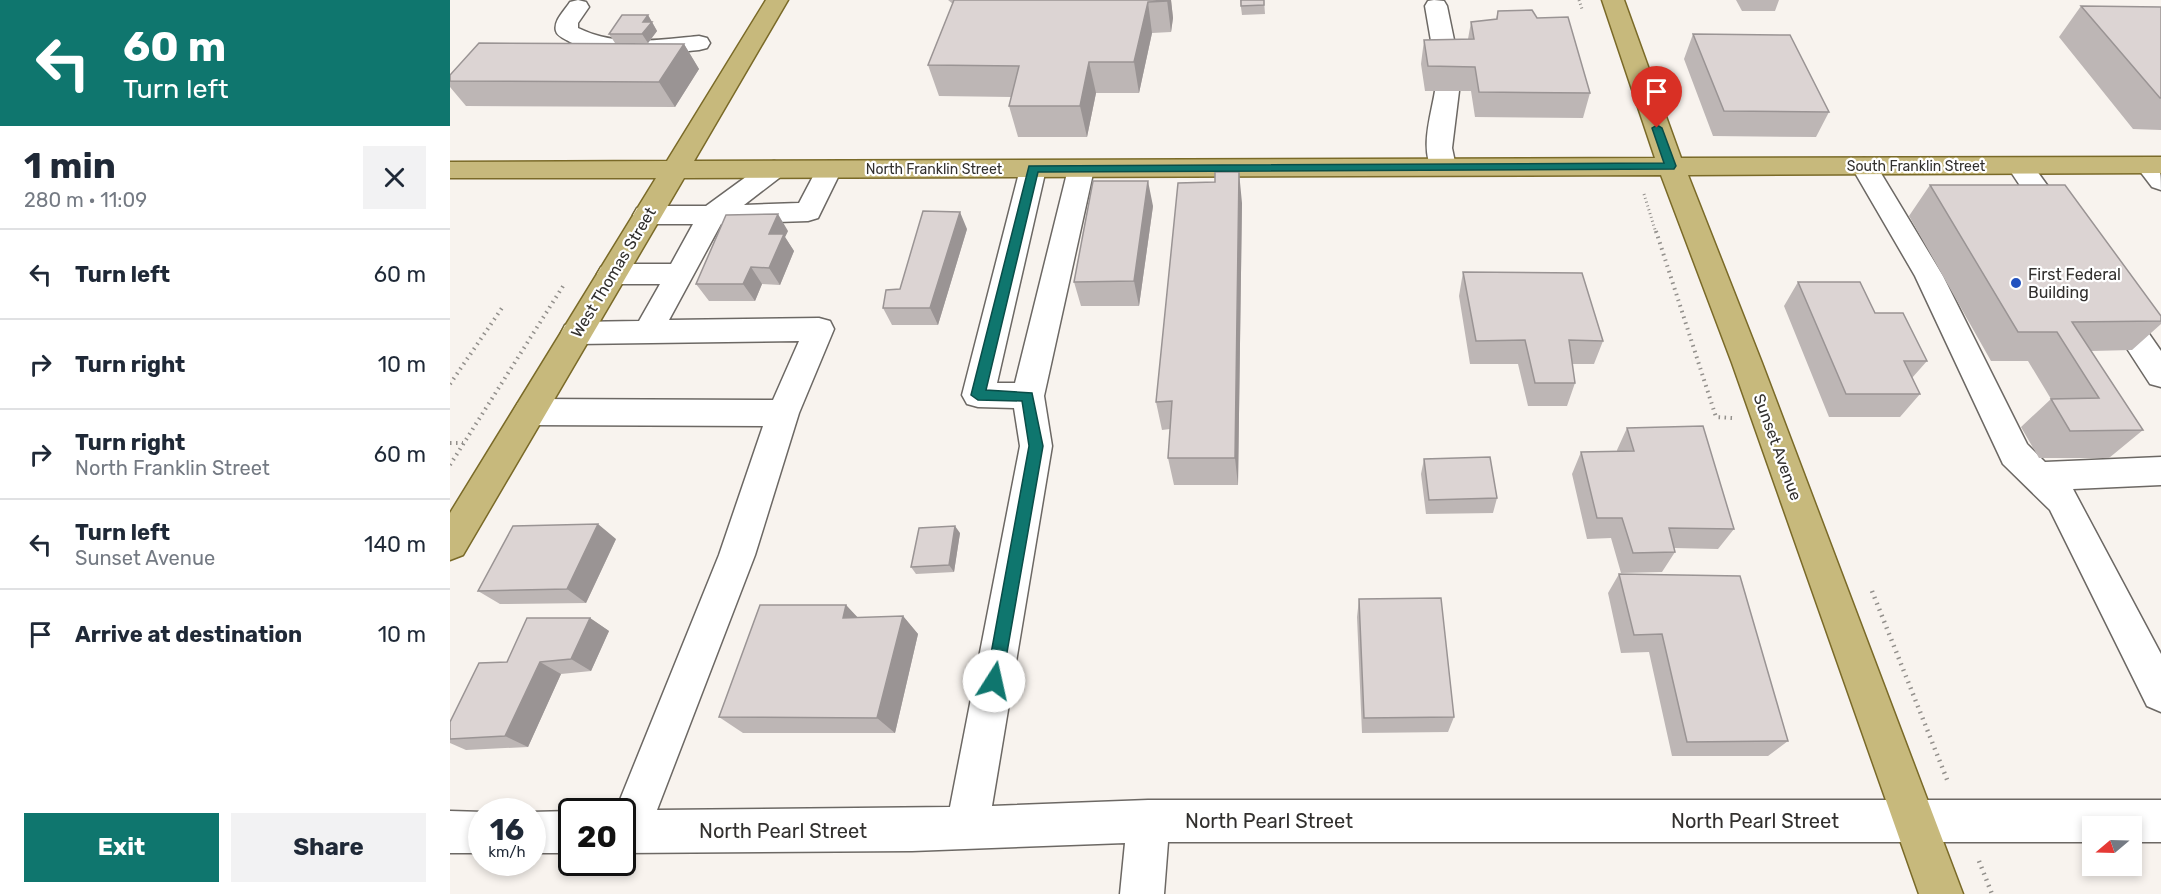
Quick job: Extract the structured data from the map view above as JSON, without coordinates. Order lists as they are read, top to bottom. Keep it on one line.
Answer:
{"streets":{"main road":["South Franklin Street","North Franklin Street","West Thomas Street","Sunset Avenue"],"street":["North Pearl Street"]},"crossings":[["South Franklin Street","North Franklin Street"],["South Franklin Street","Sunset Avenue"],["North Franklin Street","West Thomas Street"],["North Franklin Street","Sunset Avenue"],["Sunset Avenue","North Pearl Street"]],"places":["First Federal Building"],"north":"left","page":{"turn":["60 m","Turn left"],"heading":["1 min","280 m · 11:09"],"list":[{"name":"Turn left","value":"60 m"},{"name":"Turn right","value":"10 m"},{"name":"Turn right","note":"North Franklin Street","value":"60 m"},{"name":"Turn left","note":"Sunset Avenue","value":"140 m"},{"name":"Arrive at destination","value":"10 m"}],"speed":"16 km/h","limit":"20","buttons":["Exit","Share"]}}
